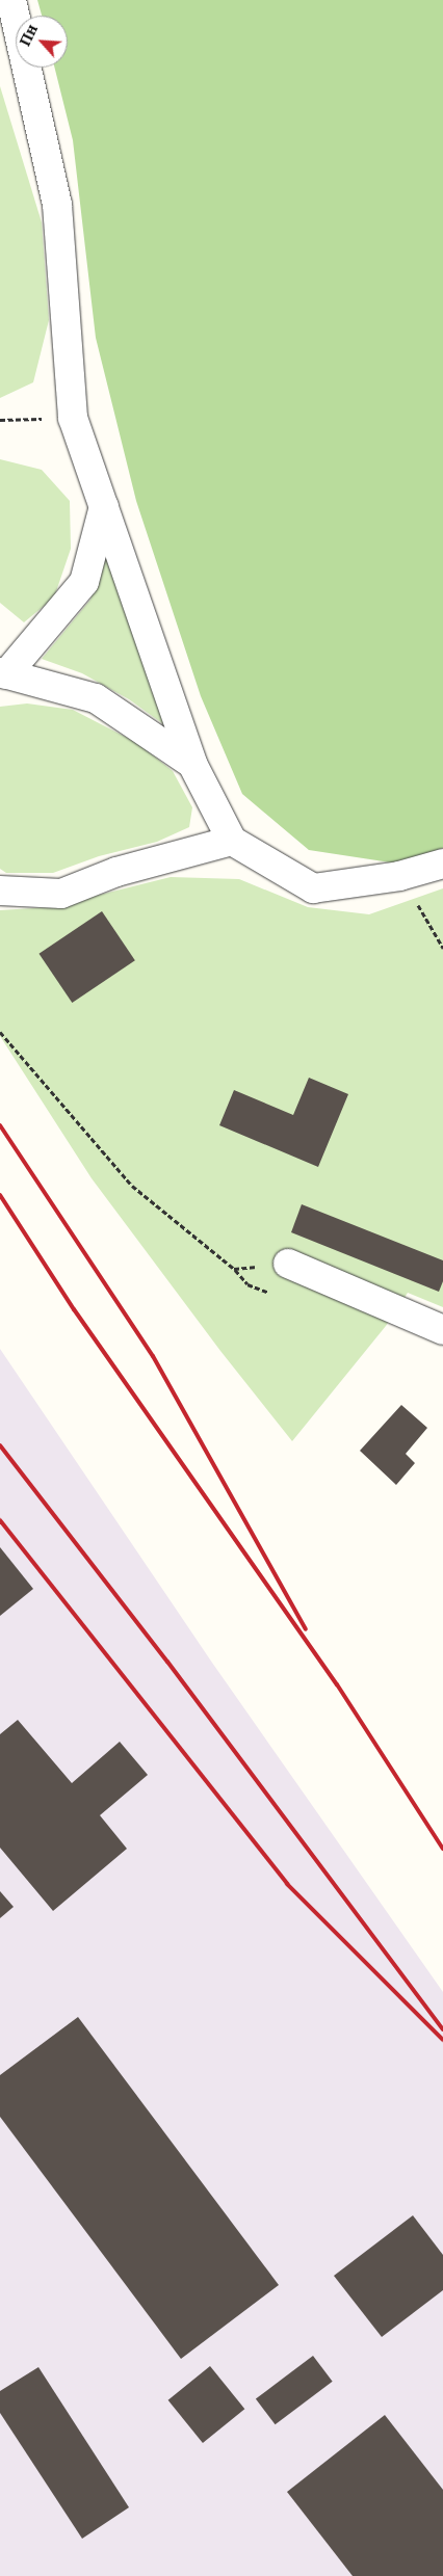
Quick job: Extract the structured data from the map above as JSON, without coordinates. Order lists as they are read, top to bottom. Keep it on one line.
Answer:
{"north":"top left"}
